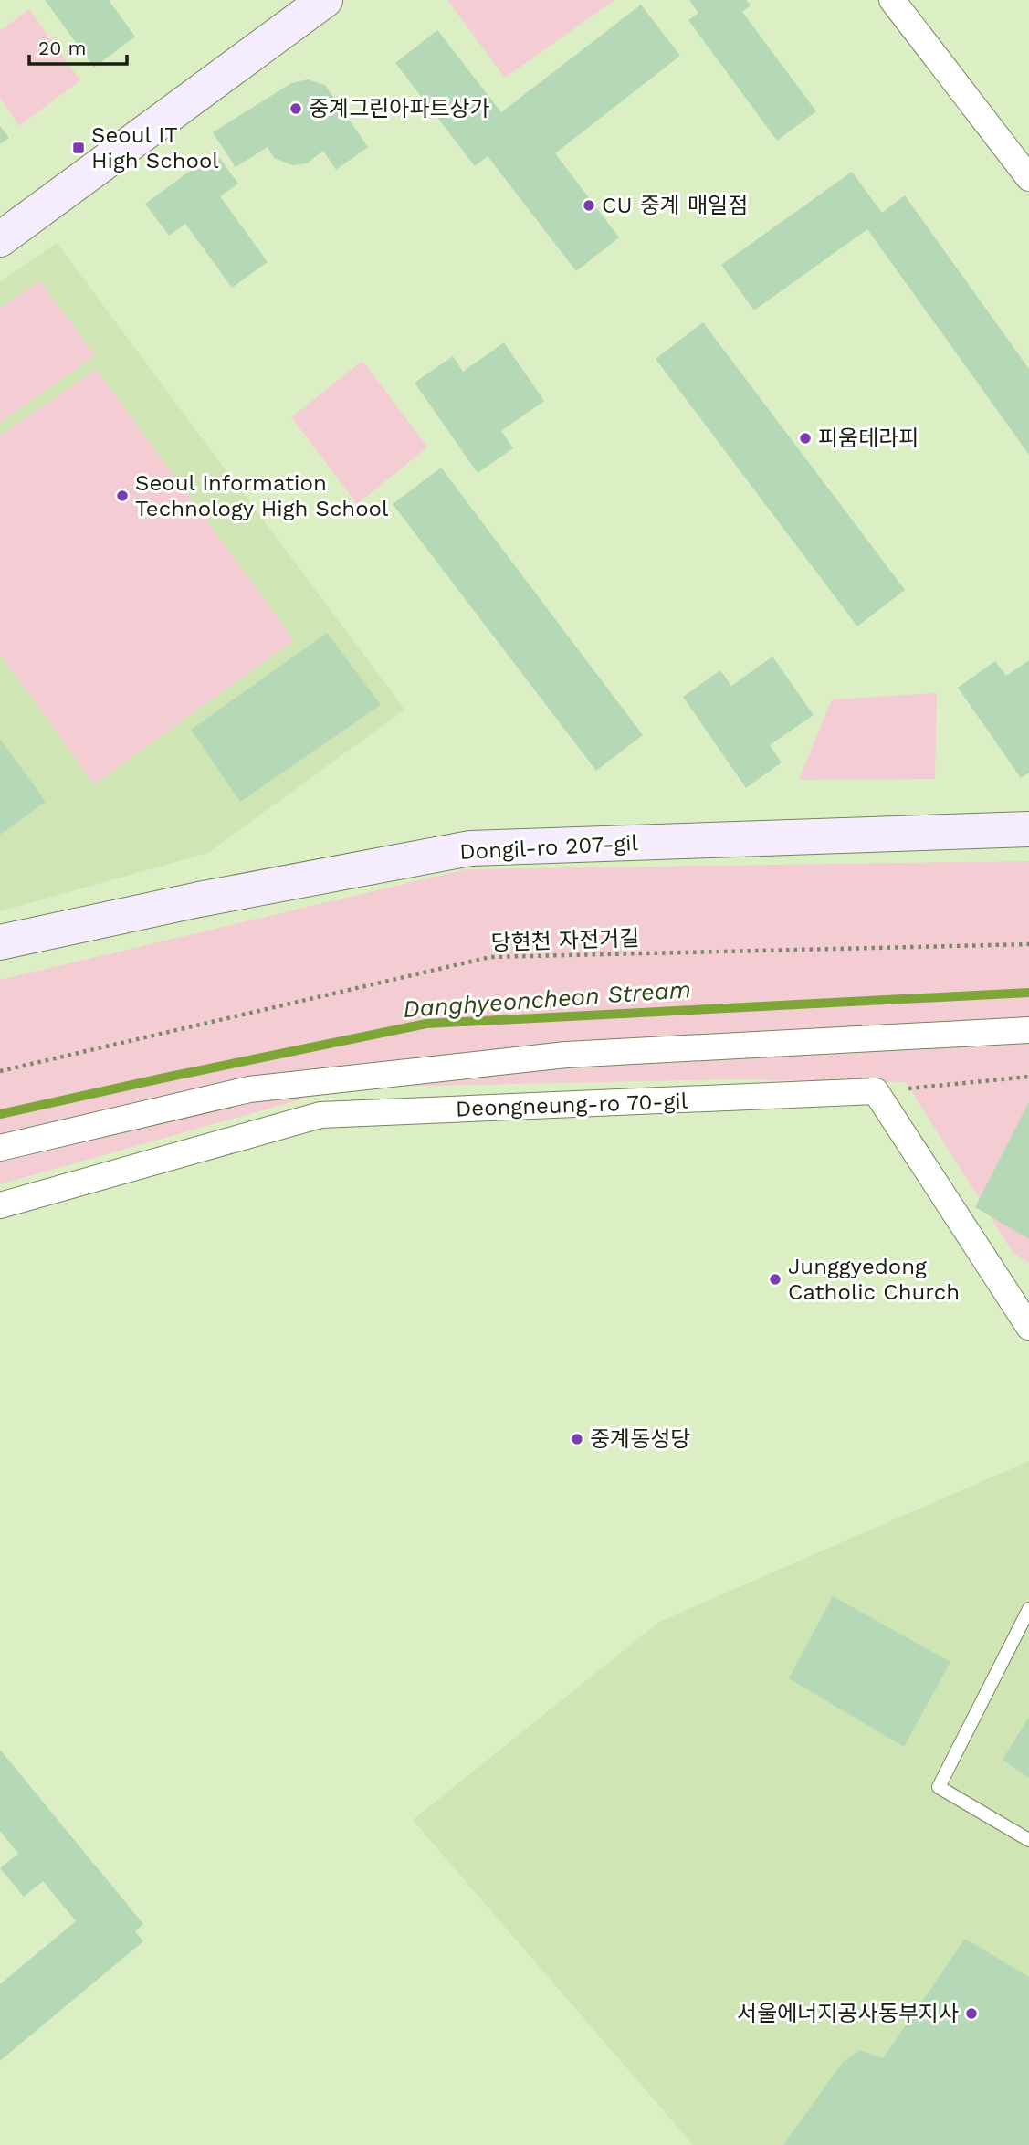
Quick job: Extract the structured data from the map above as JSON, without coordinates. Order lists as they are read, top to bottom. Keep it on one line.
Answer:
{"streets":{"street":["Dongil-ro 207-gil","Deongneung-ro 70-gil"],"path":["당현천 자전거길"]},"water":["Danghyeoncheon Stream"],"places":{"other":["중계그린아파트상가","CU 중계 매일점","피움테라피","Seoul Information Technology High School","Junggyedong Catholic Church","중계동성당","서울에너지공사동부지사"],"transit":["Seoul IT High School"]},"scale_bar":"20 m"}
